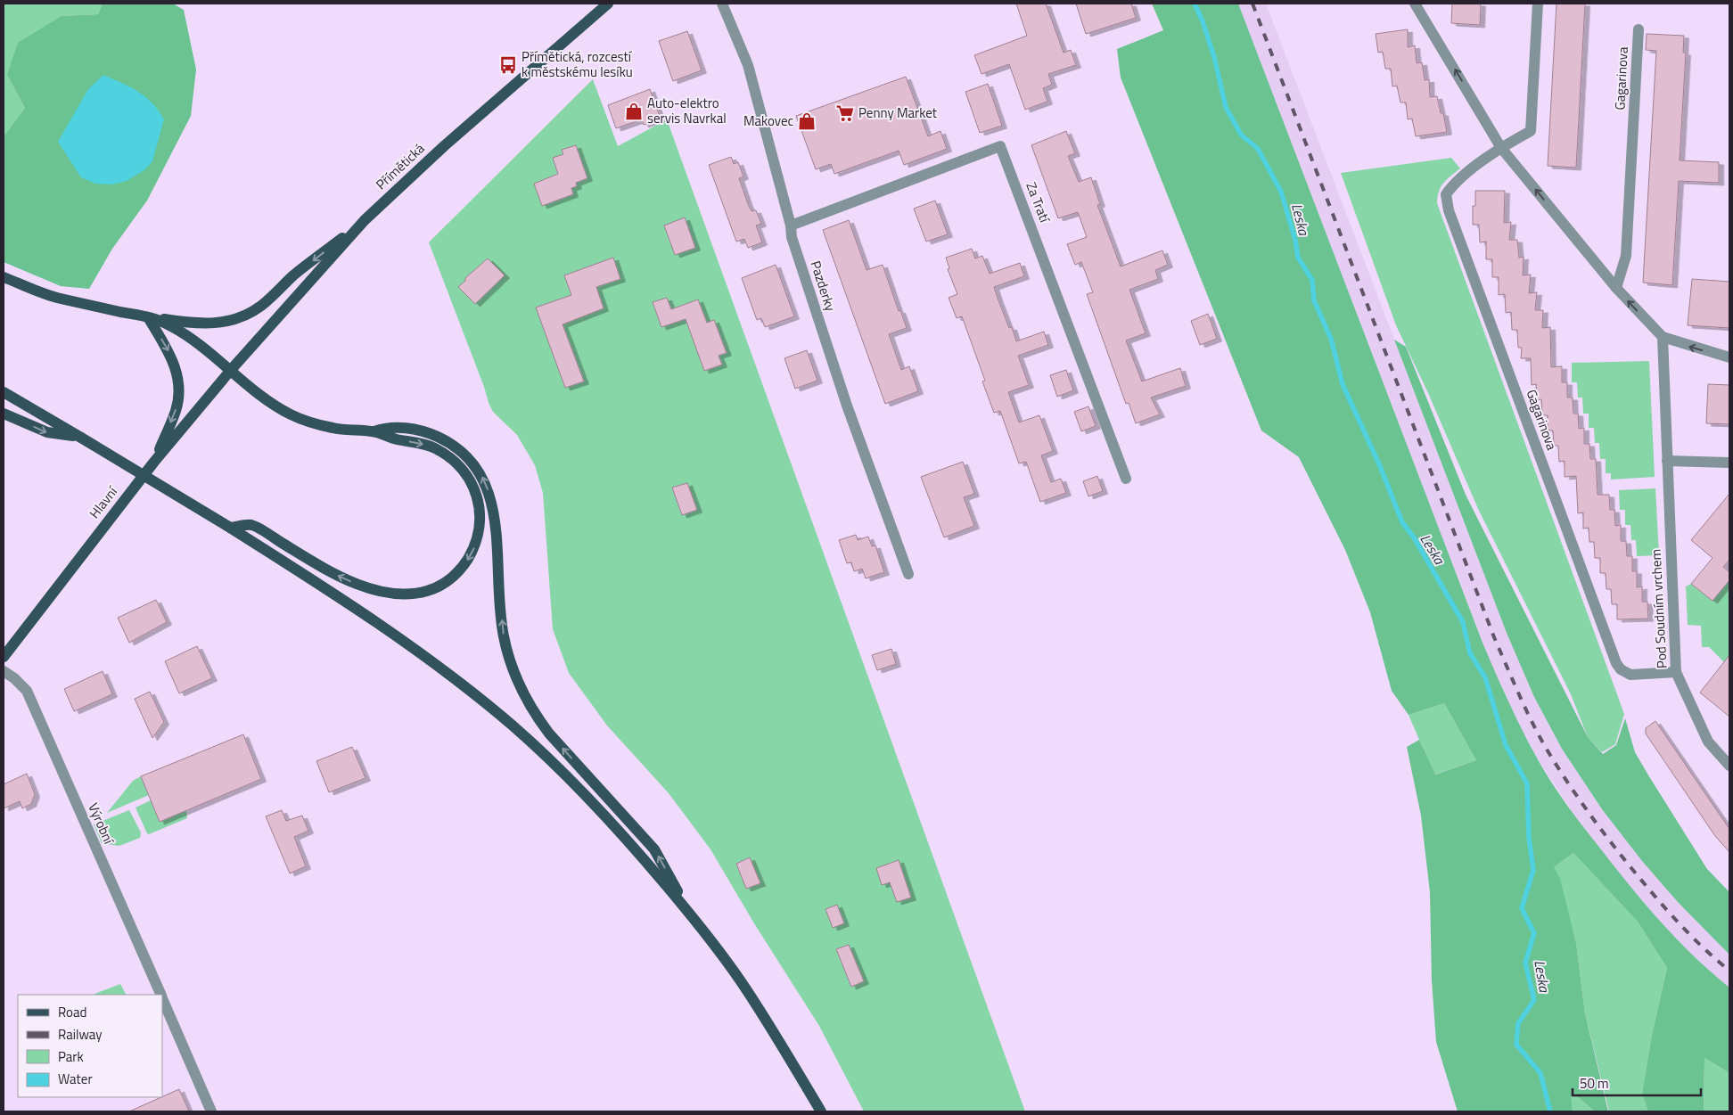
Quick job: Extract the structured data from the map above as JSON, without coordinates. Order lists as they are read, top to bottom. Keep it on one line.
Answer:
{"streets":{"main road":["Přímětická","Hlavní"],"street":["Gagarinova","Za Tratí","Pazderky","Pod Soudním vrchem","Výrobní"]},"crossings":[["Gagarinova","Pod Soudním vrchem"],["Přímětická","Hlavní"],["Za Tratí","Pazderky"]],"water":["Leska"],"places":{"bus stop":["Přímětická, rozcestí k městskému lesíku"],"shop":["Auto-elektro servis Navrkal","Makovec"],"supermarket":["Penny Market"]},"legend":["Road","Railway","Park","Water"],"scale_bar":"50 m"}
